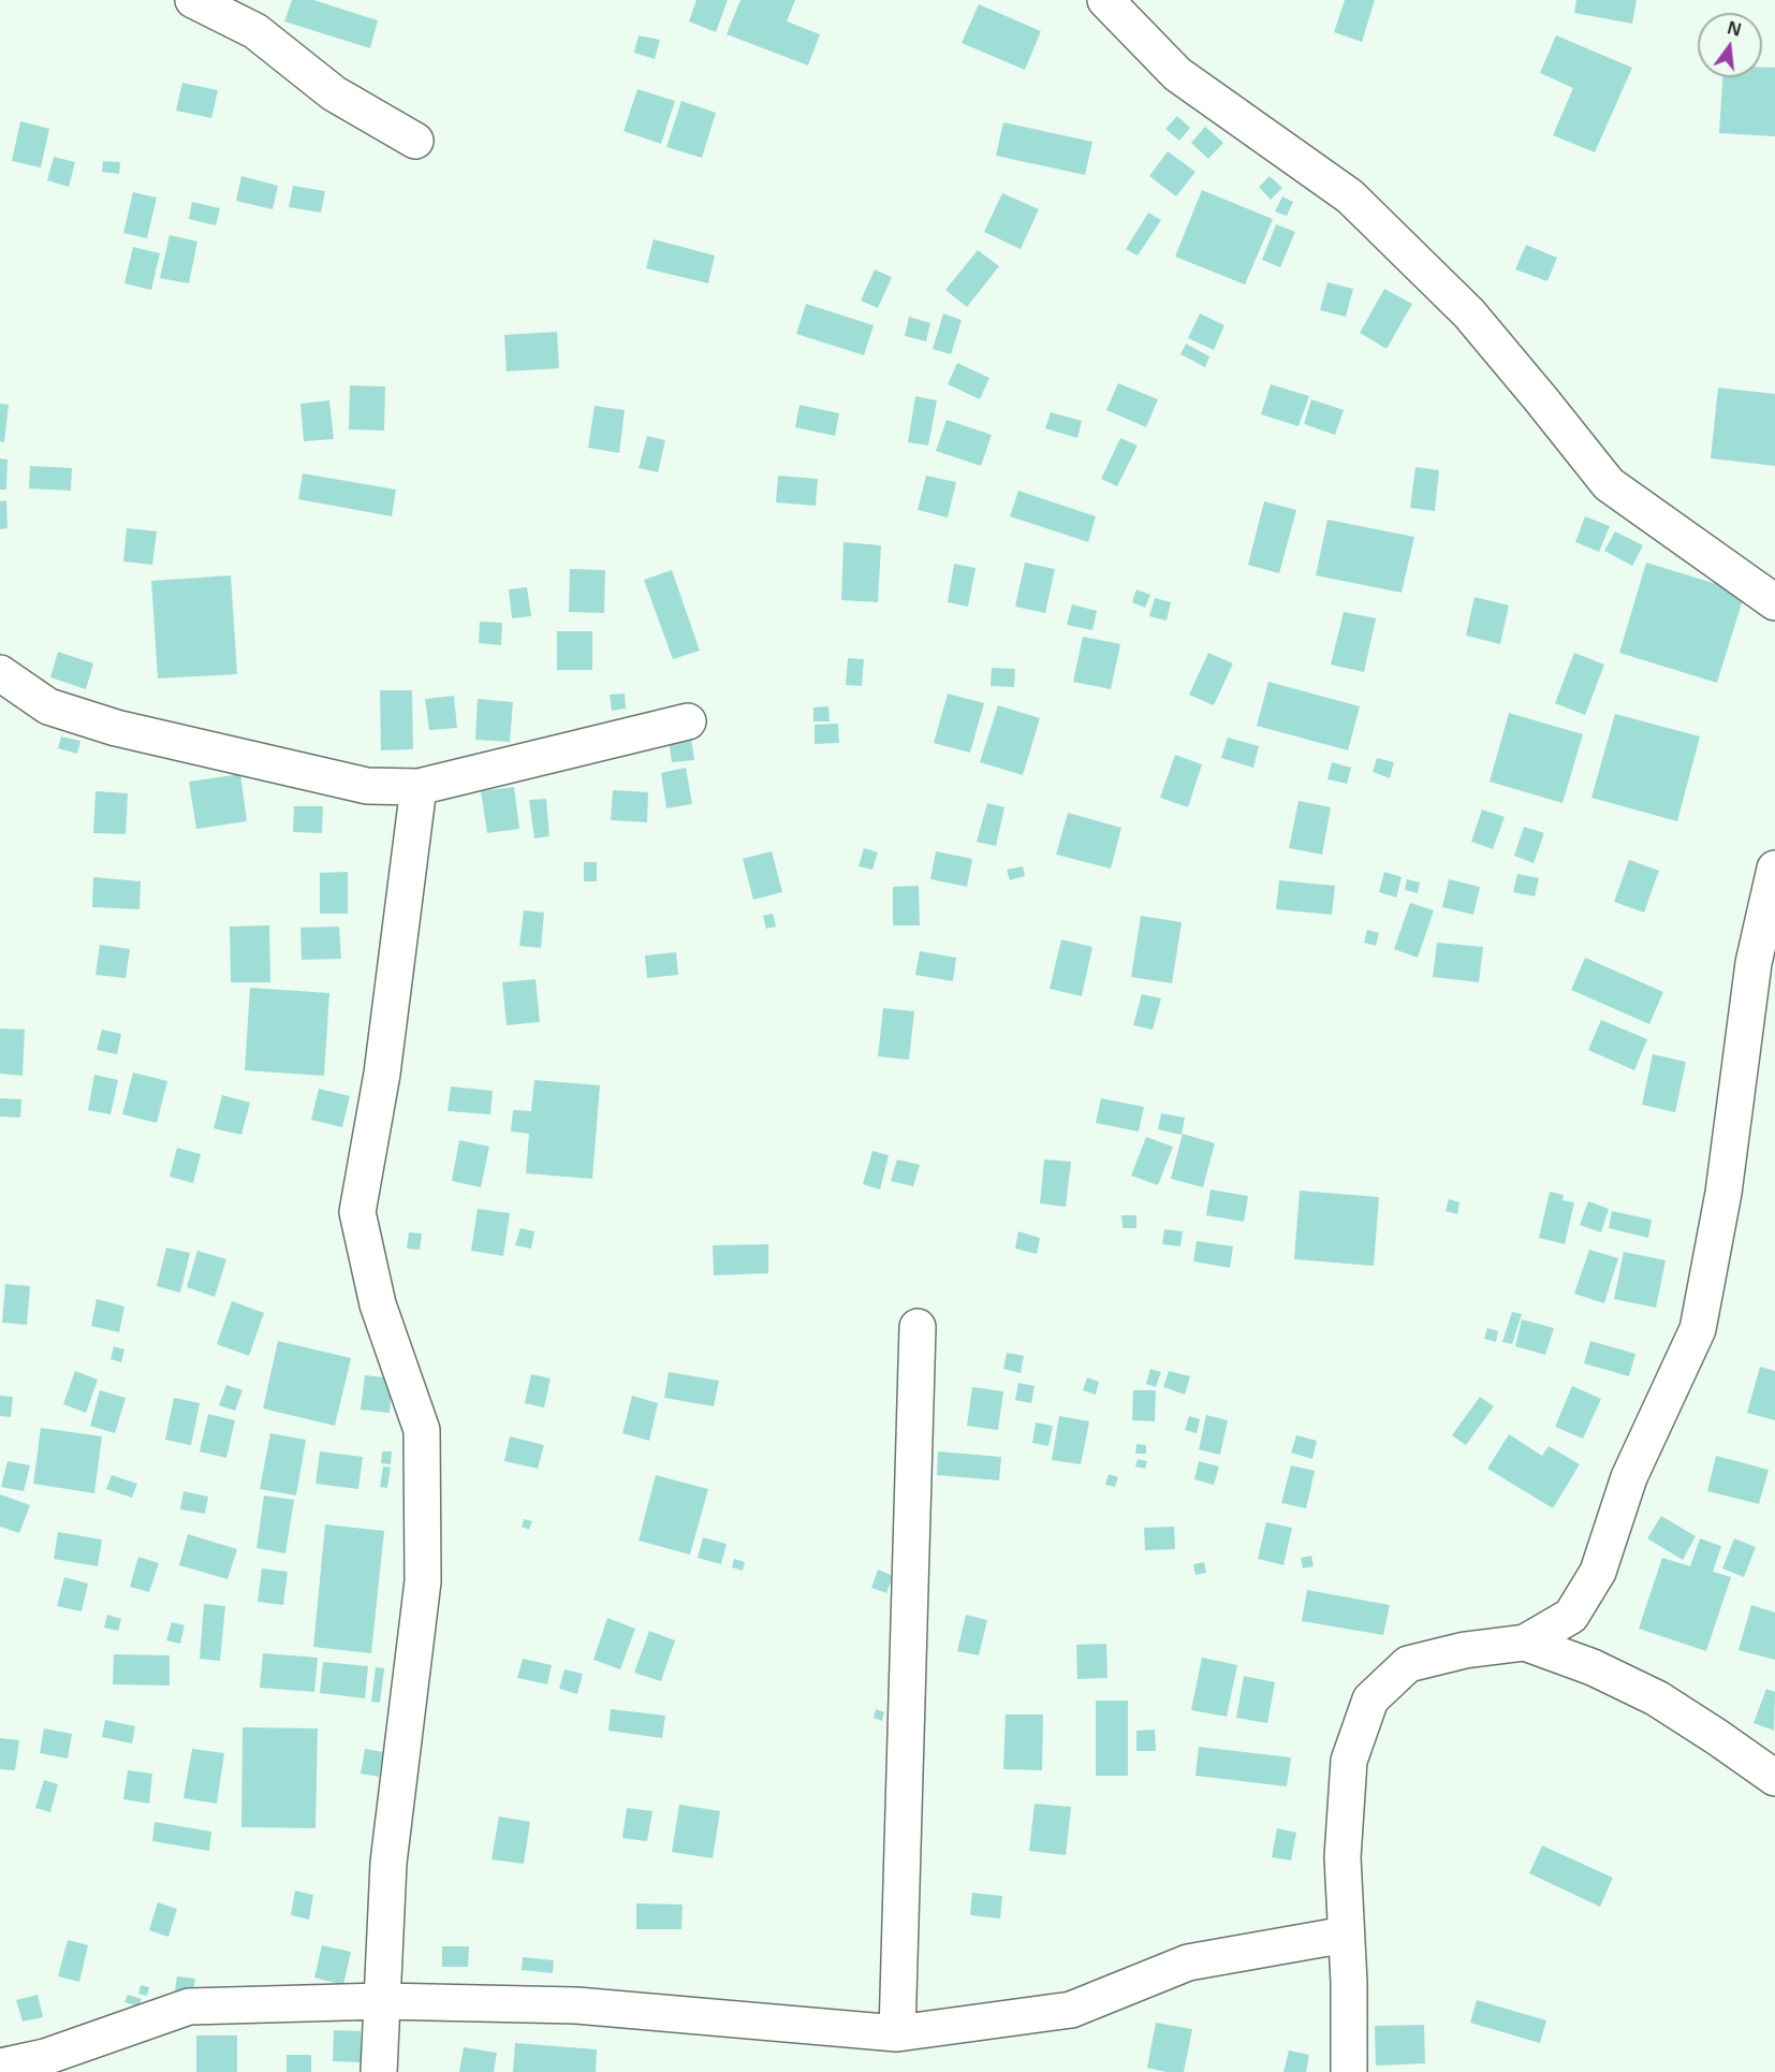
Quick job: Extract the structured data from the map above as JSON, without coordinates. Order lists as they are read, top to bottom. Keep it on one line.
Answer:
{"north":"top"}
